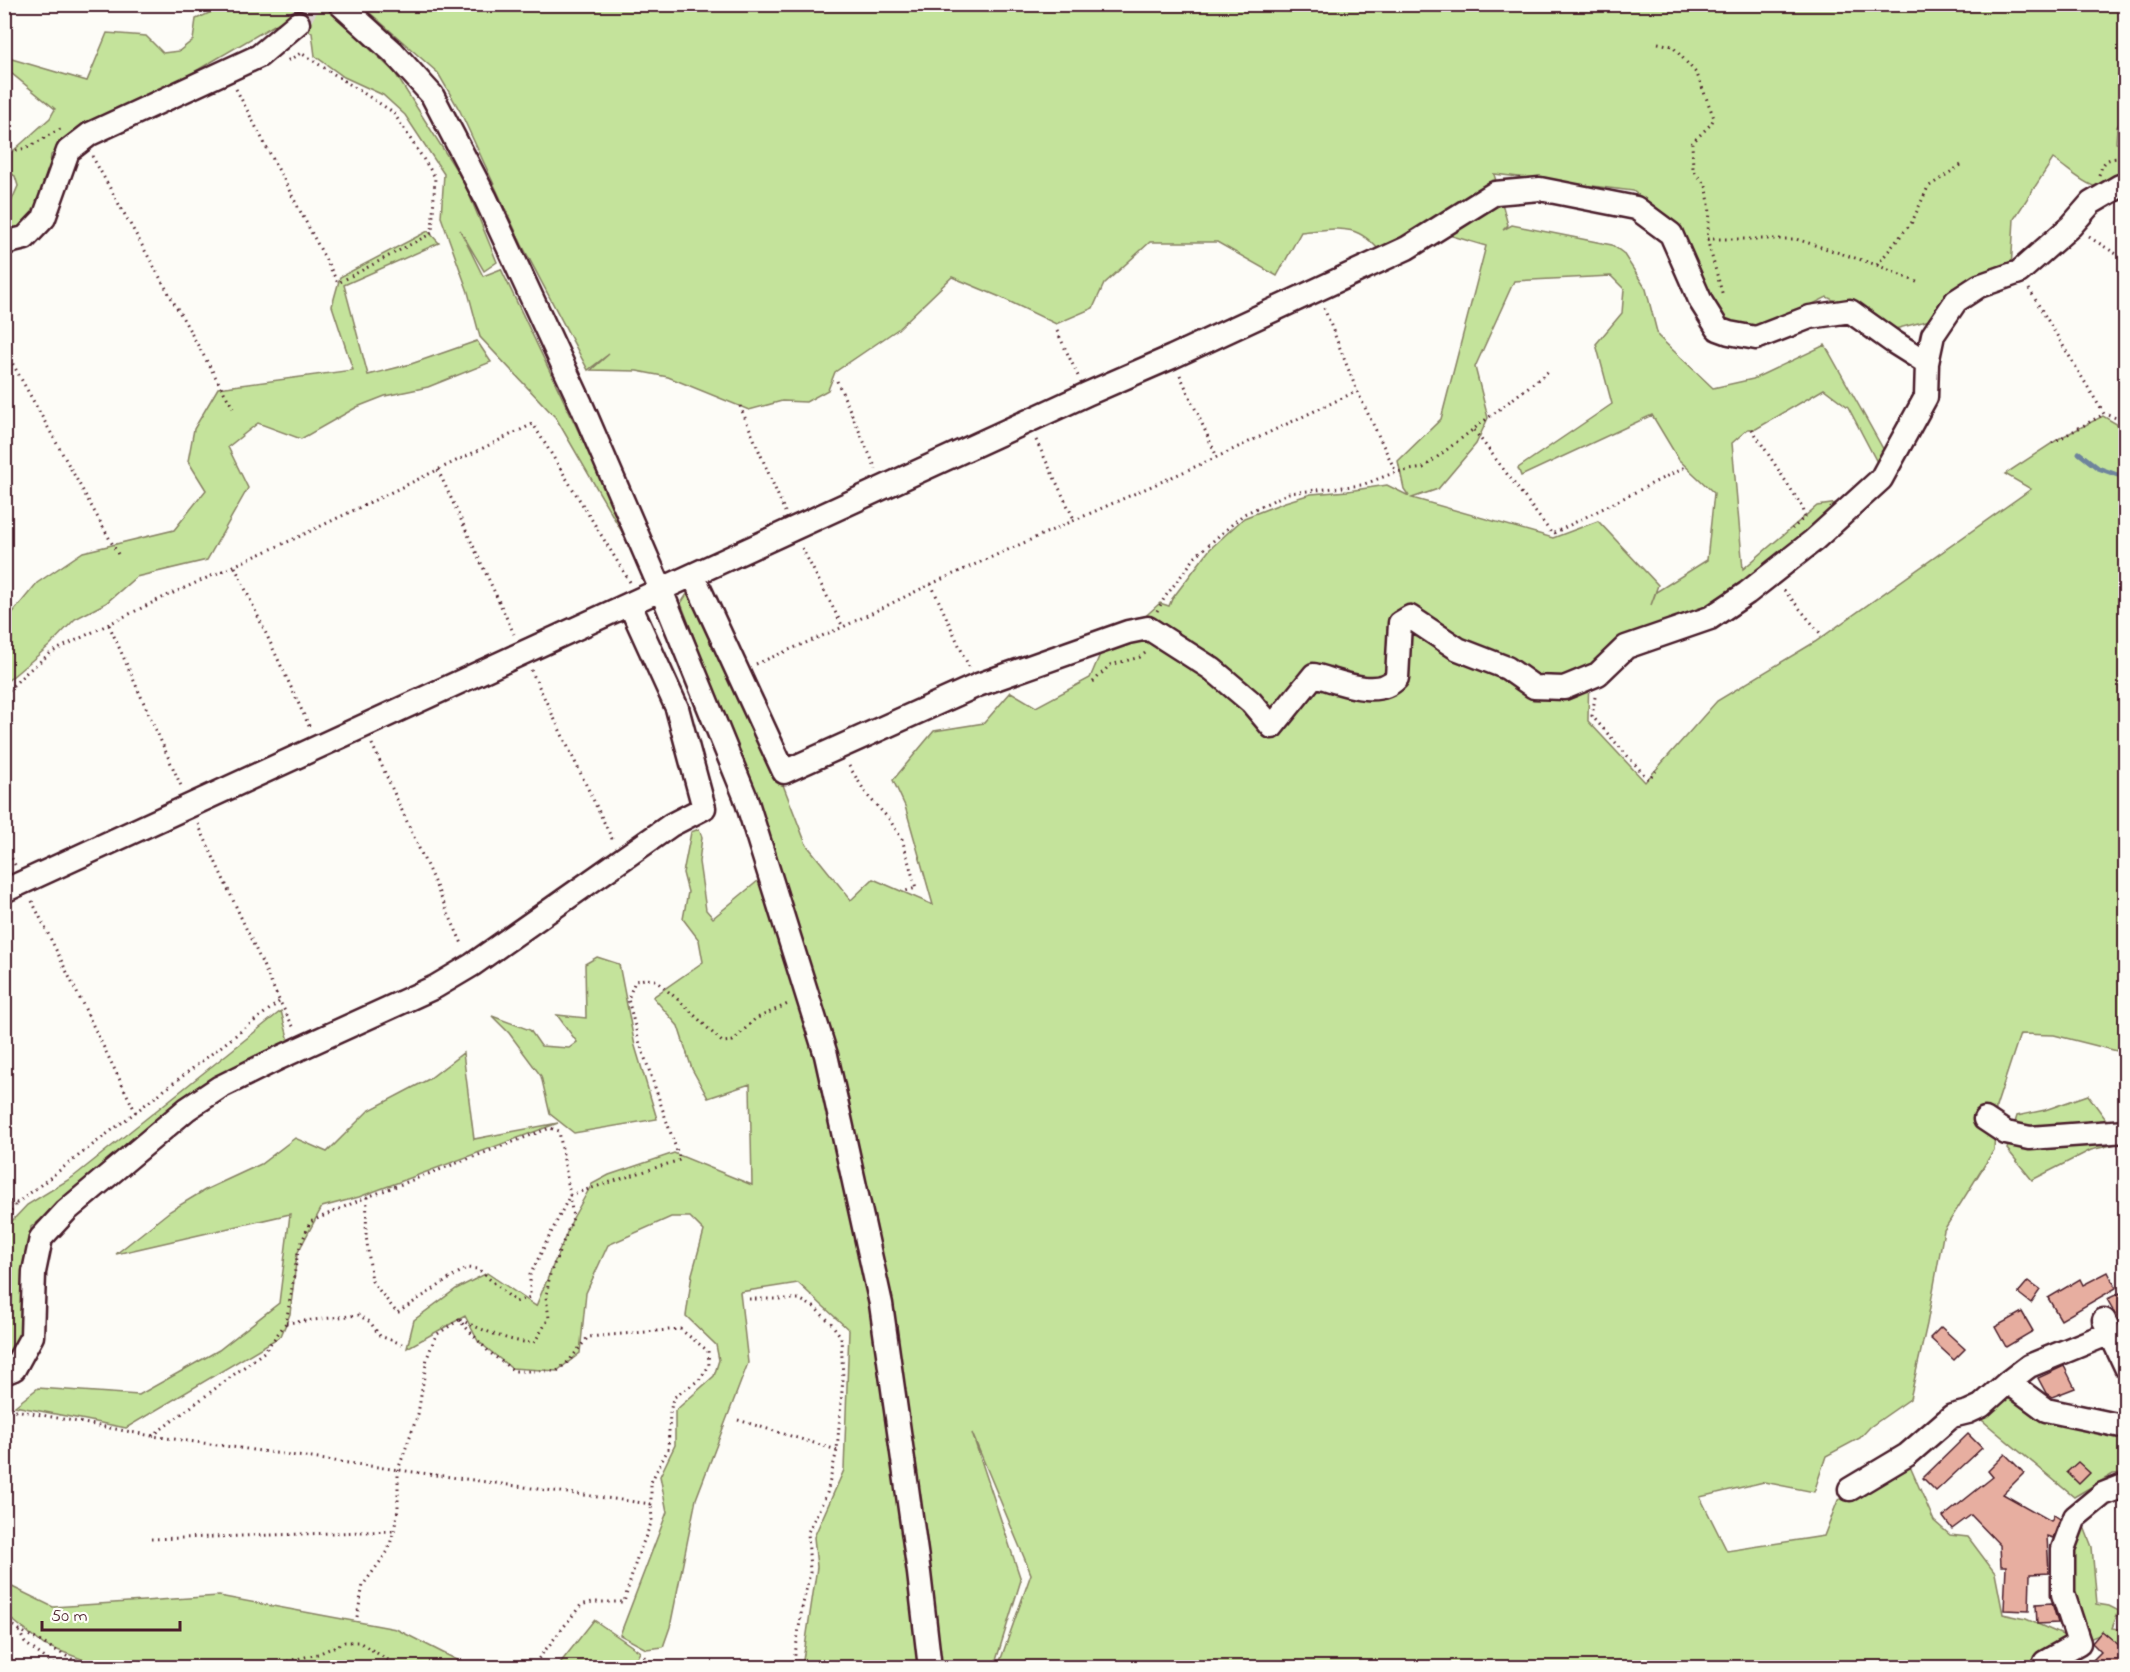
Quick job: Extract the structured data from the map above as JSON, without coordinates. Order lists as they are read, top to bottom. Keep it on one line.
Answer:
{"scale_bar":"50 m"}
